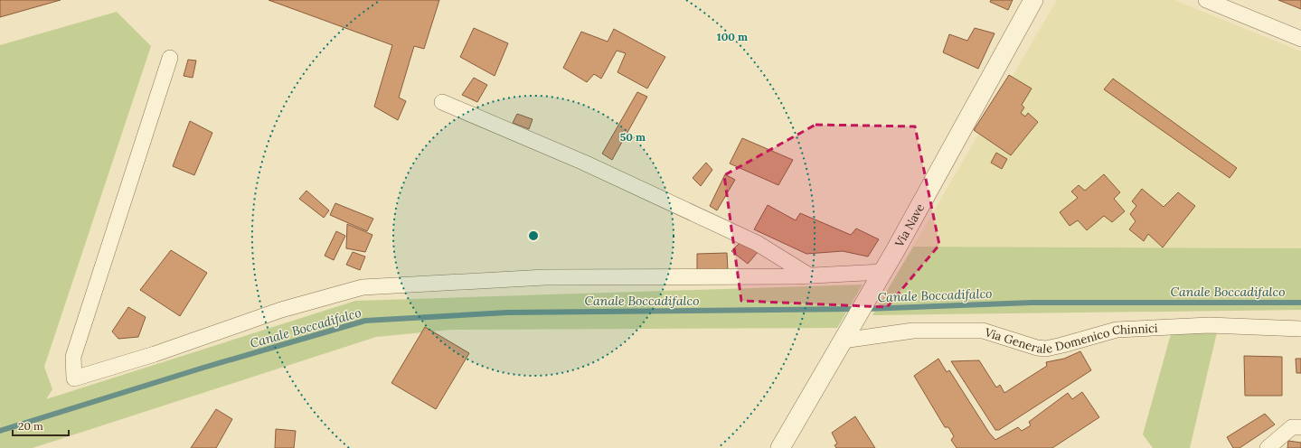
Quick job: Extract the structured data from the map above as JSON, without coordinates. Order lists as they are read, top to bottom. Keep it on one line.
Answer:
{"streets":{"street":["Via Nave","Via Generale Domenico Chinnici"]},"crossings":[["Via Nave","Via Generale Domenico Chinnici"]],"water":["Canale Boccadifalco"],"scale_bar":"20 m","rings":["100 m","50 m"]}
